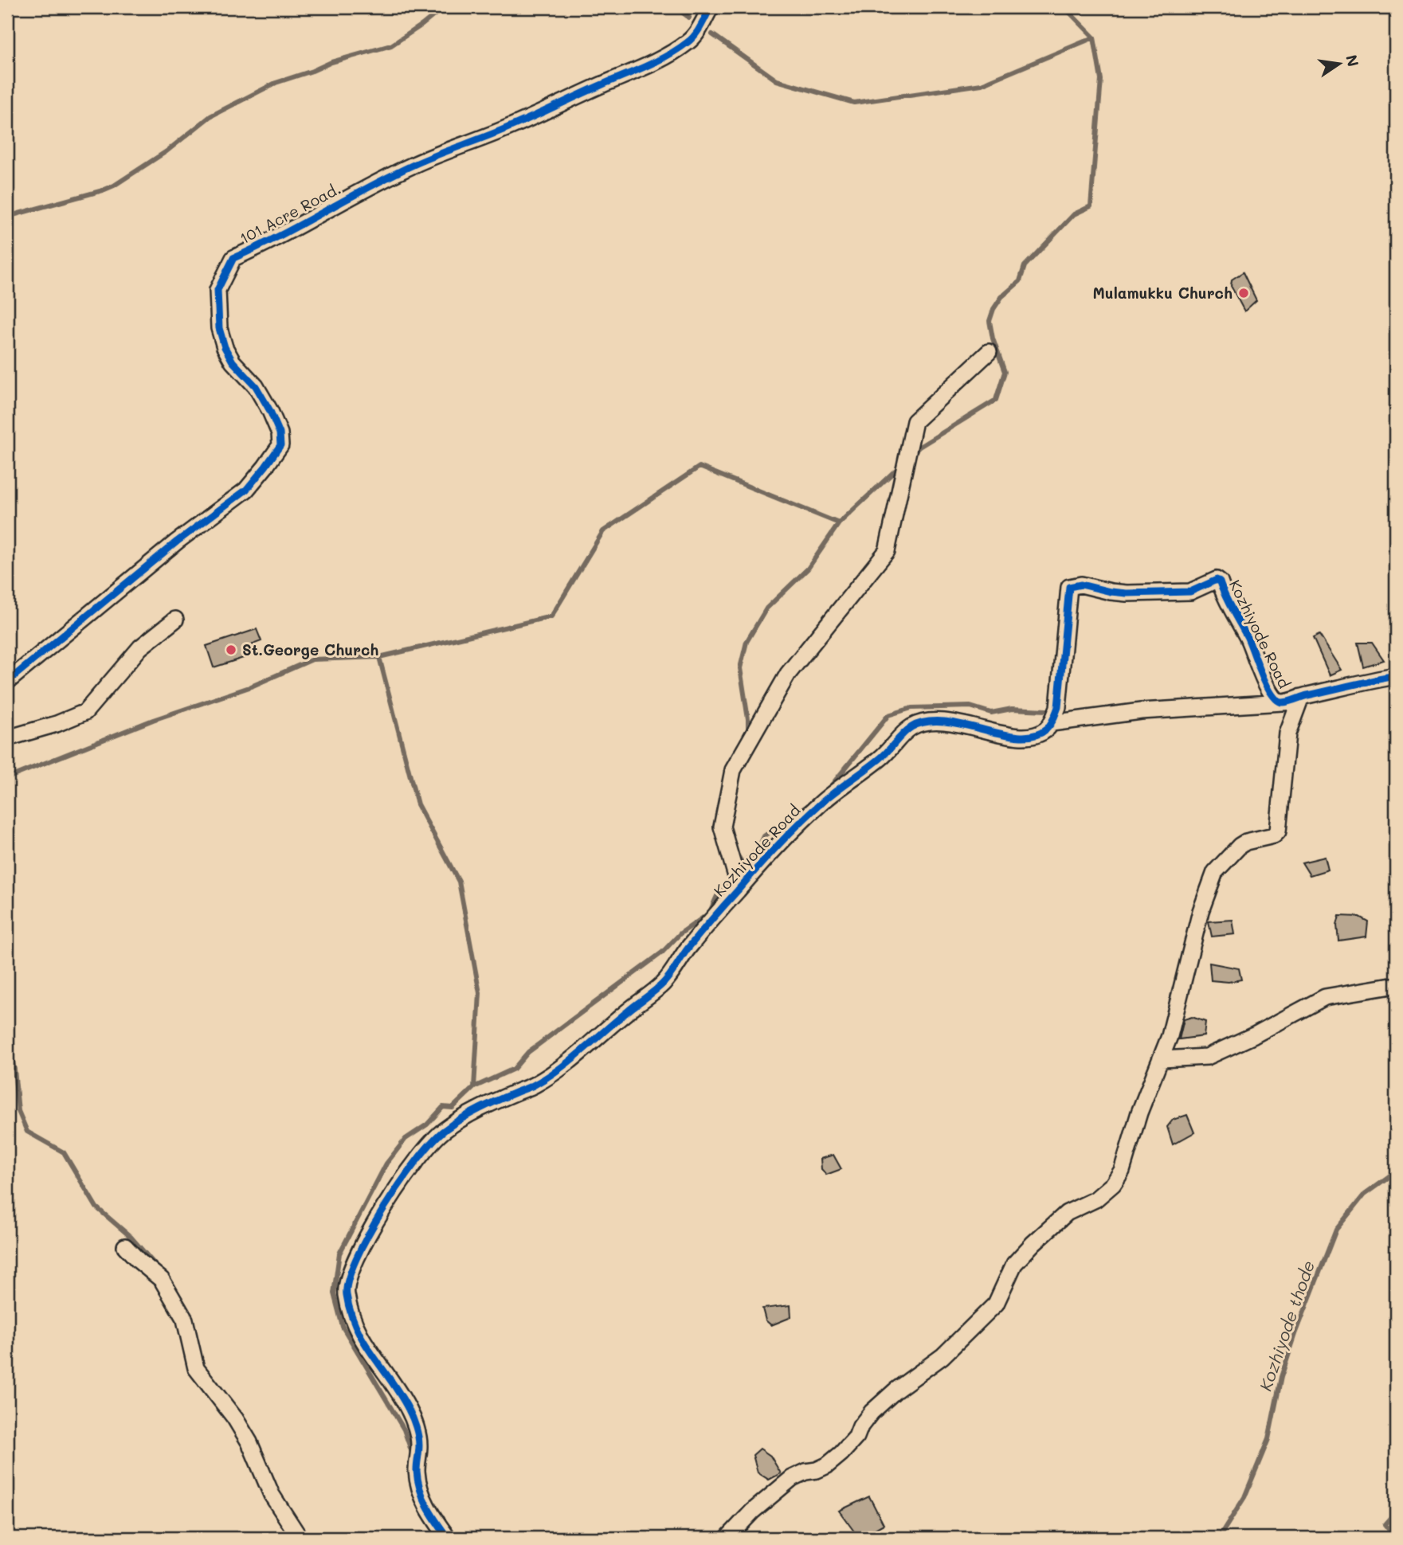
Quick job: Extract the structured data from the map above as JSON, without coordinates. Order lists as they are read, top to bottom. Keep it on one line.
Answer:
{"streets":{"street":["101 Acre Road.","Kozhiyode Road"]},"water":["Kozhiyode thode"],"places":["Mulamukku Church","St.George Church"],"north":"right"}
